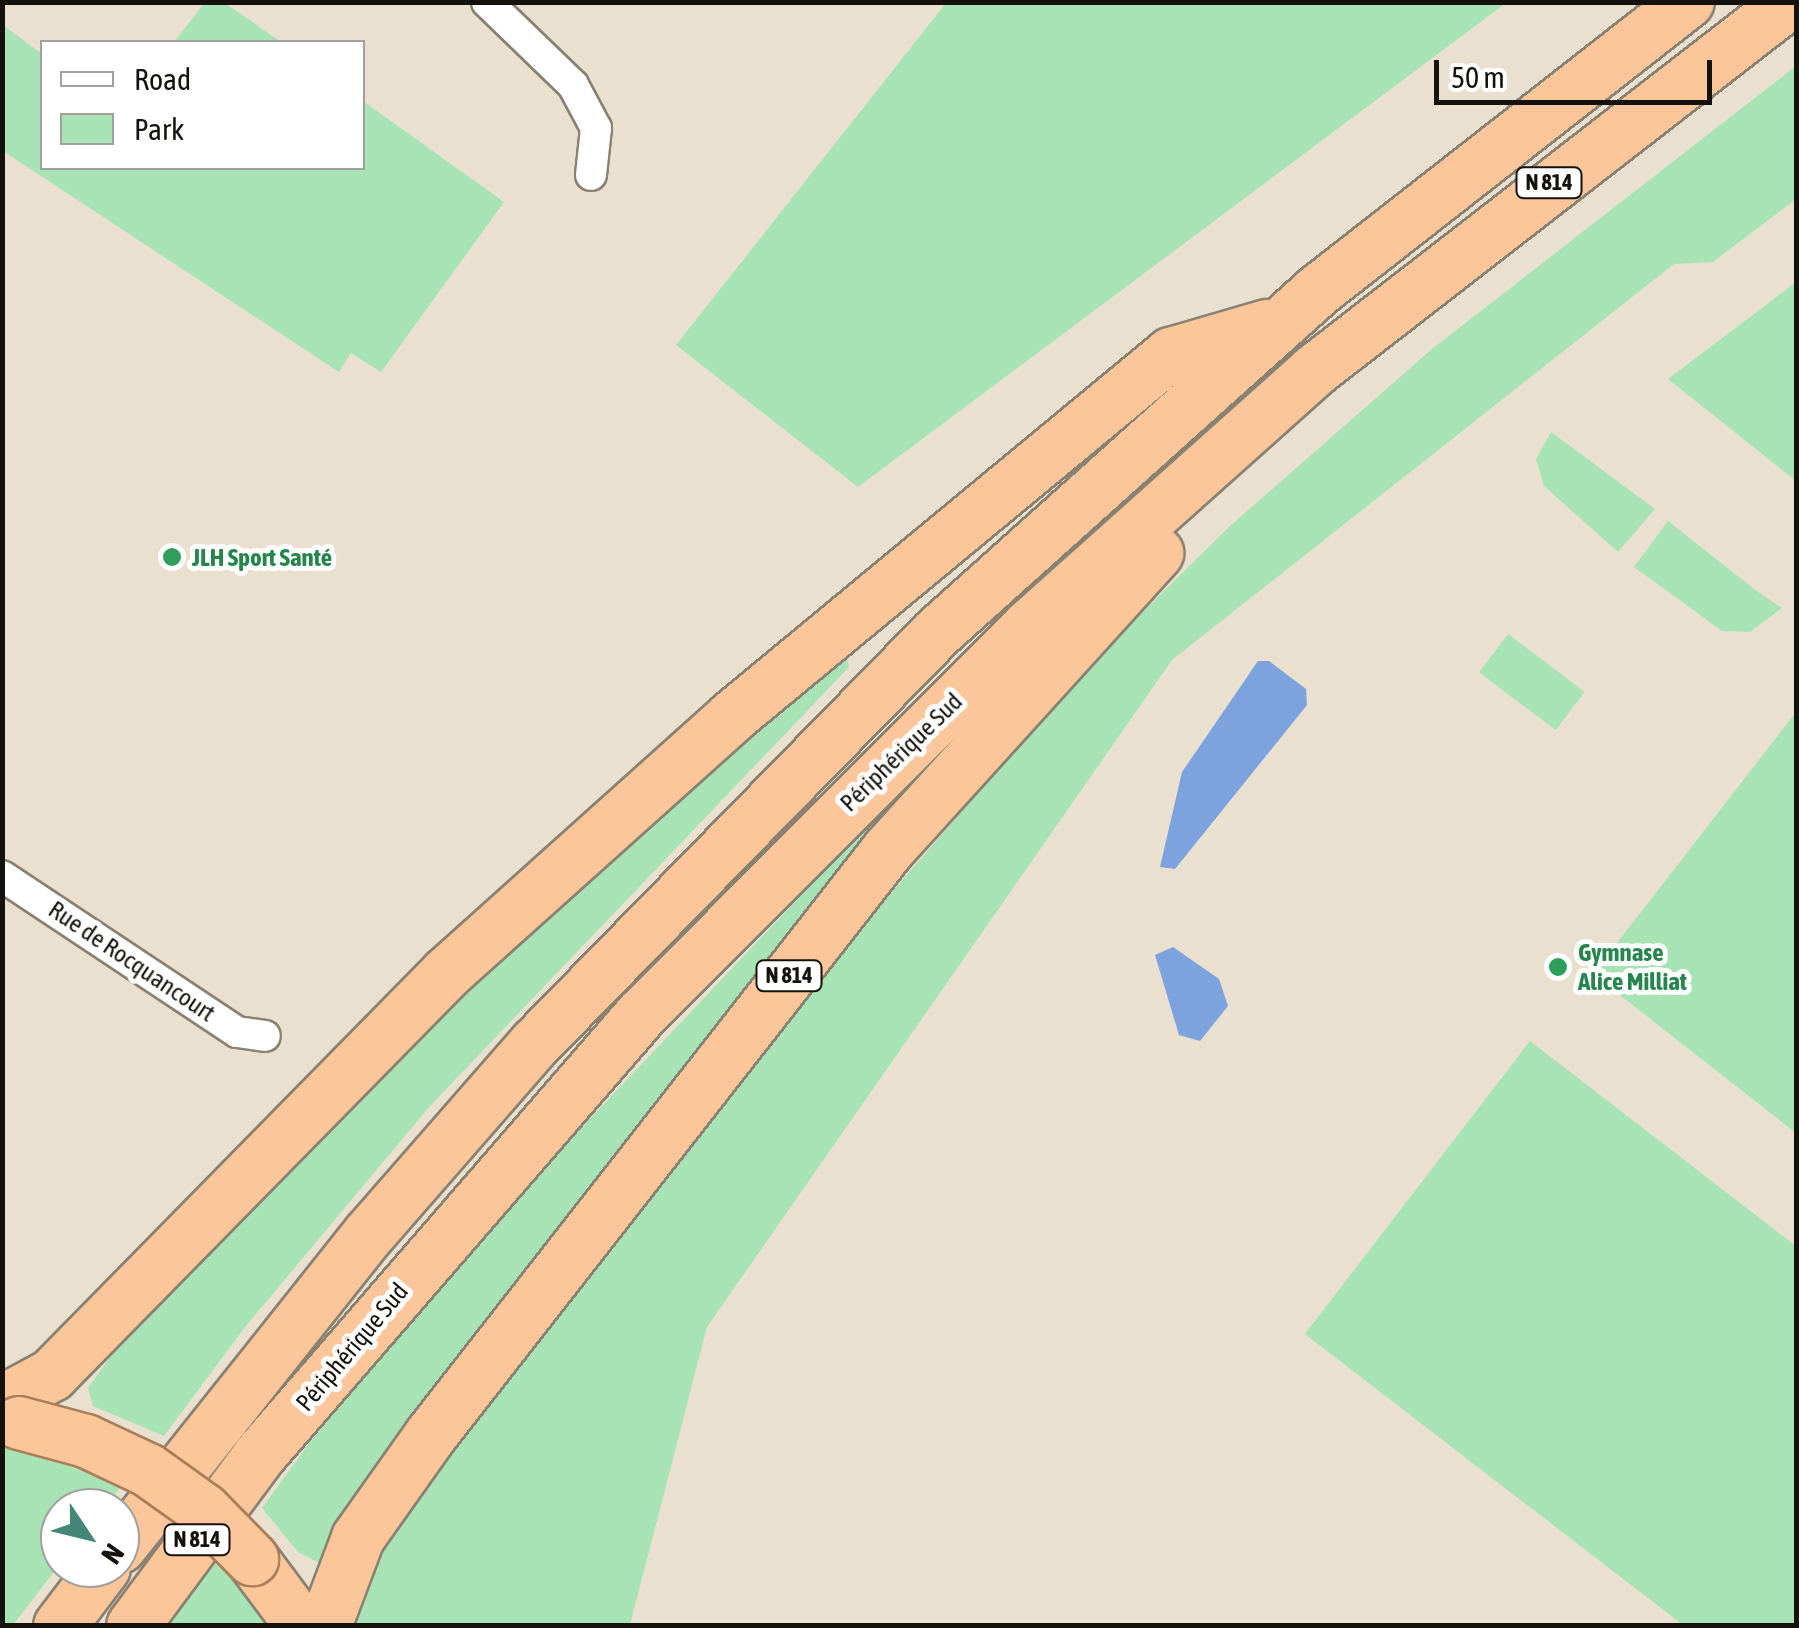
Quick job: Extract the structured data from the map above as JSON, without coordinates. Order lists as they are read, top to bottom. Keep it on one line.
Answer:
{"streets":{"highway":["N 814","Périphérique Sud"],"street":["Rue de Rocquancourt"]},"crossings":[["N 814","Périphérique Sud"]],"places":["JLH Sport Santé","Gymnase Alice Milliat"],"legend":["Road","Park"],"scale_bar":"50 m","north":"bottom right"}
